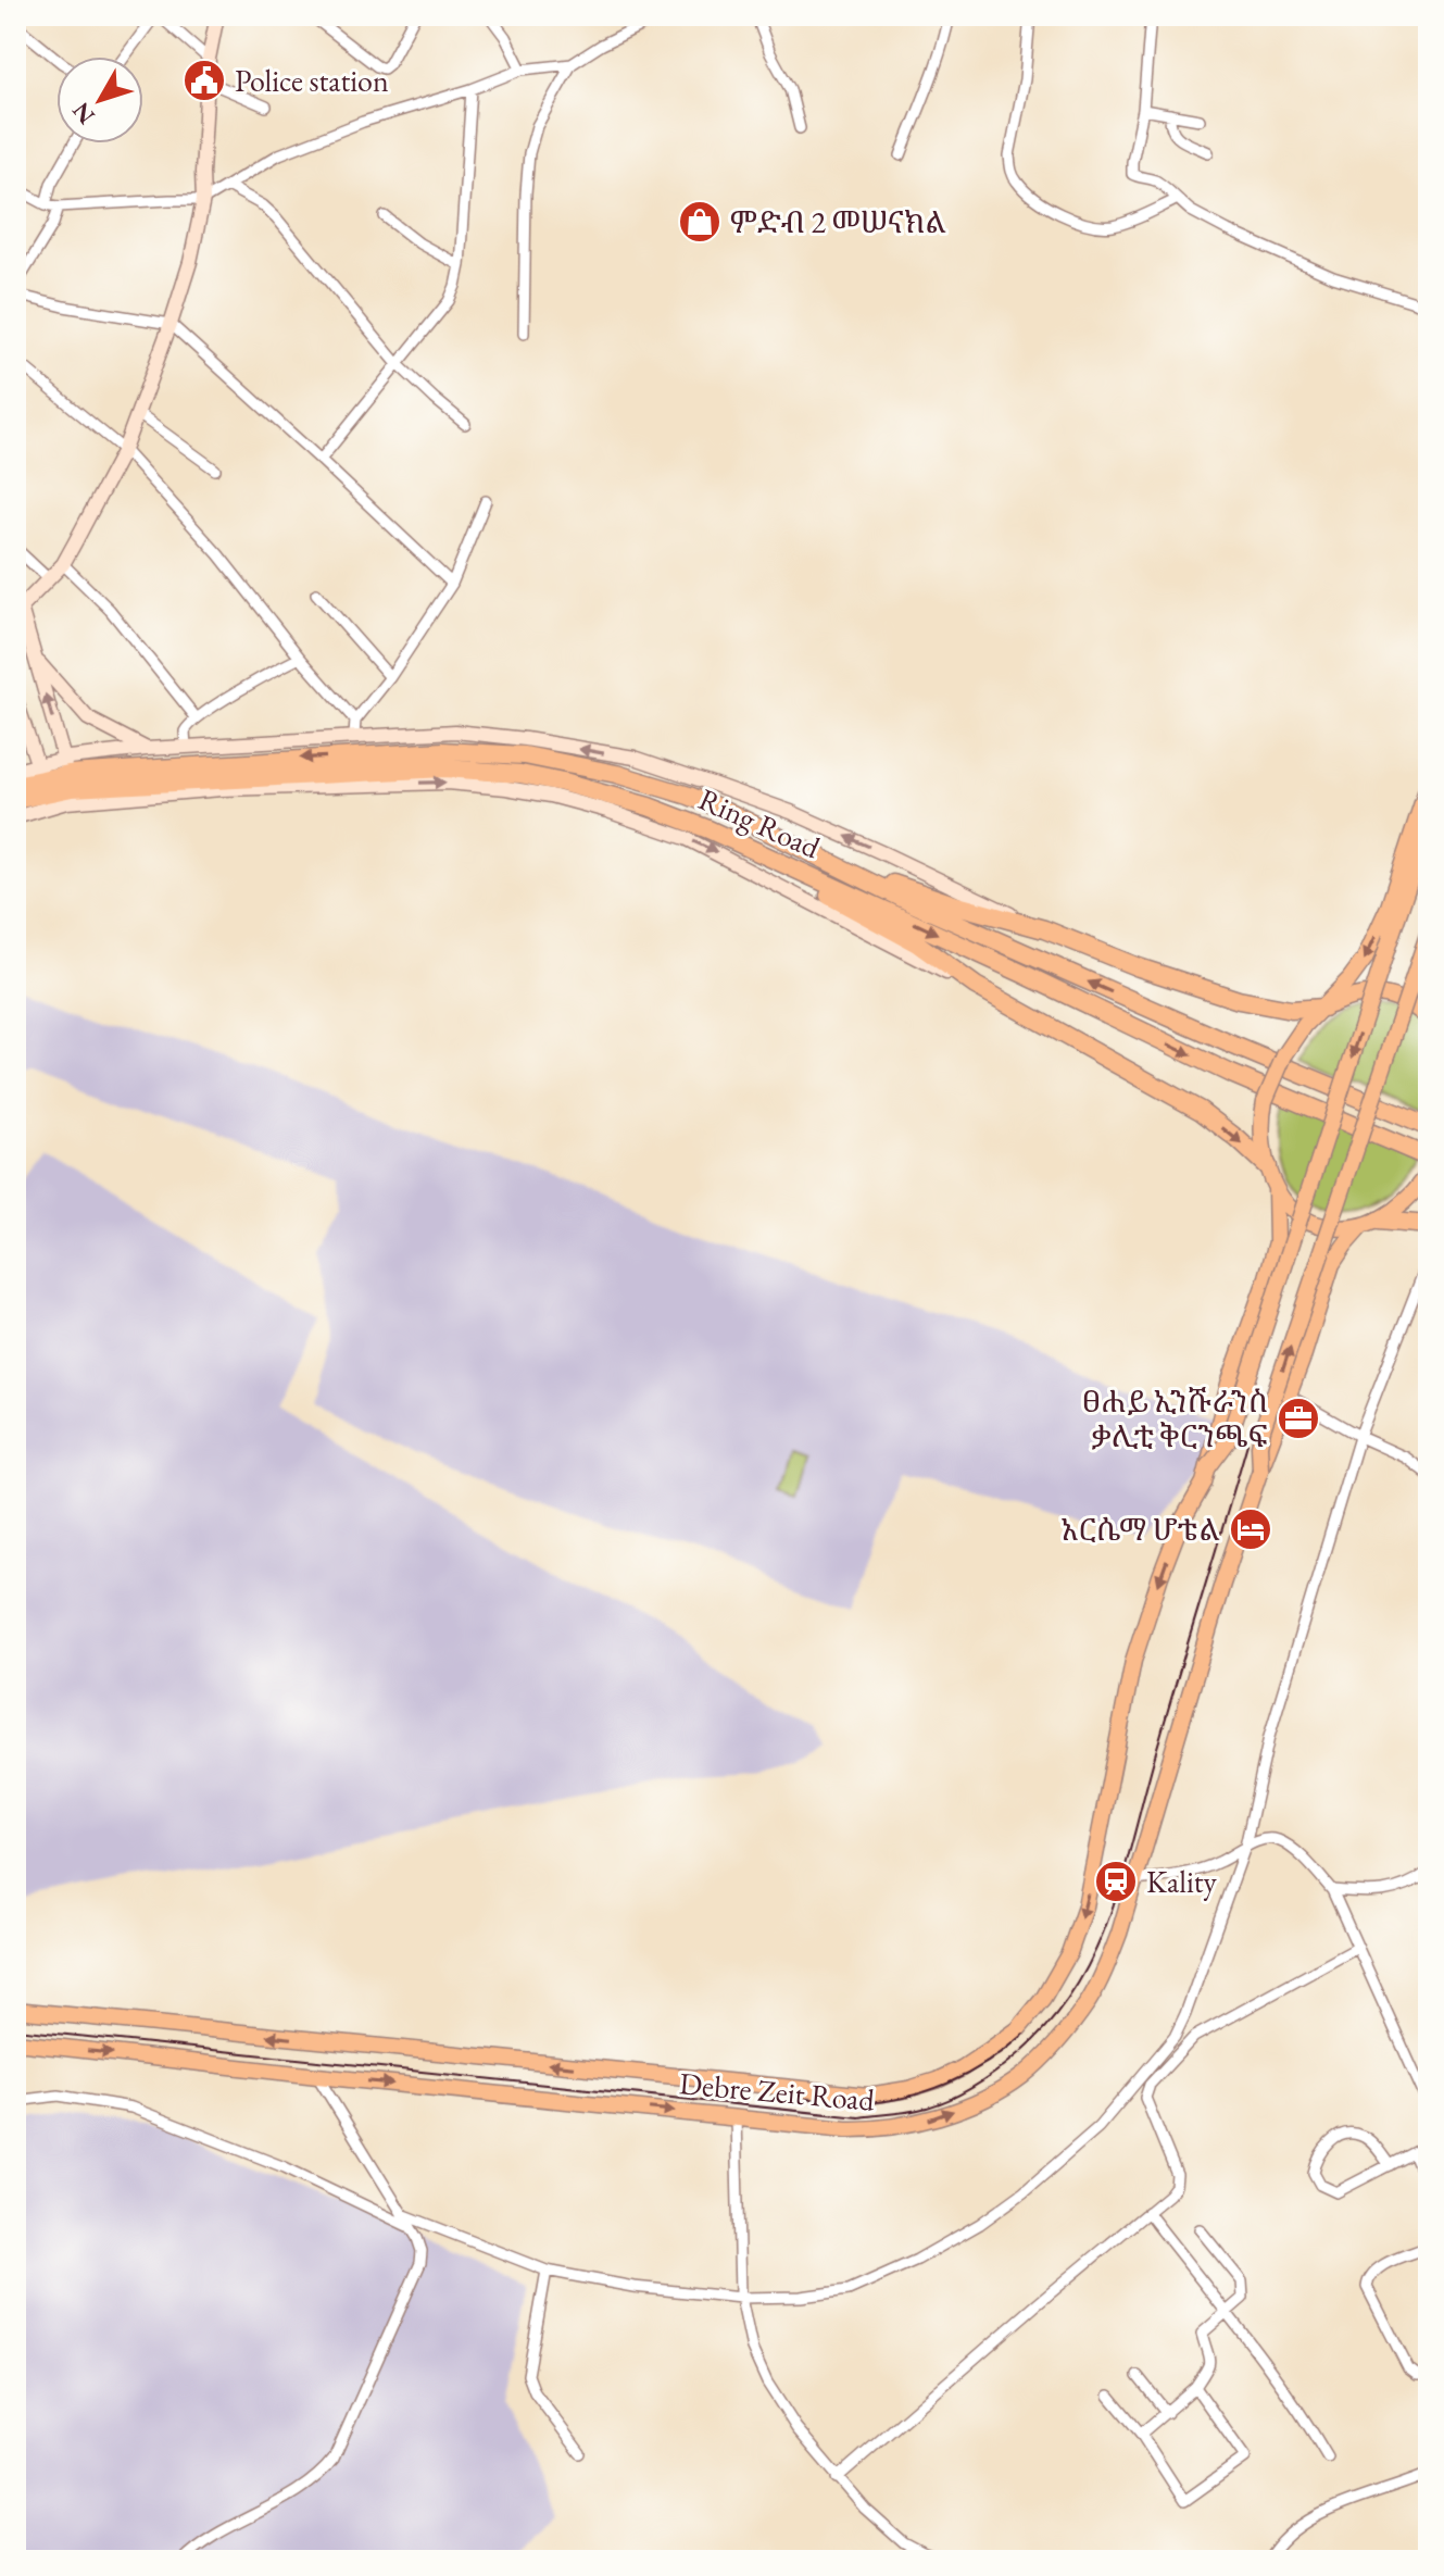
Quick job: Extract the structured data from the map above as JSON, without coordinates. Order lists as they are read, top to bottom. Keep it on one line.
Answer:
{"streets":{"highway":["Ring Road"],"main road":["Debre Zeit Road"]},"places":{"public building":["Police station"],"shop":["ምድብ 2 መሠናክል"],"office":["ፀሐይ ኢንሹራንስ ቃሊቲ ቅርንጫፍ"],"hotel":["አርሴማ ሆቴል"],"station":["Kality"]},"north":"bottom left"}
